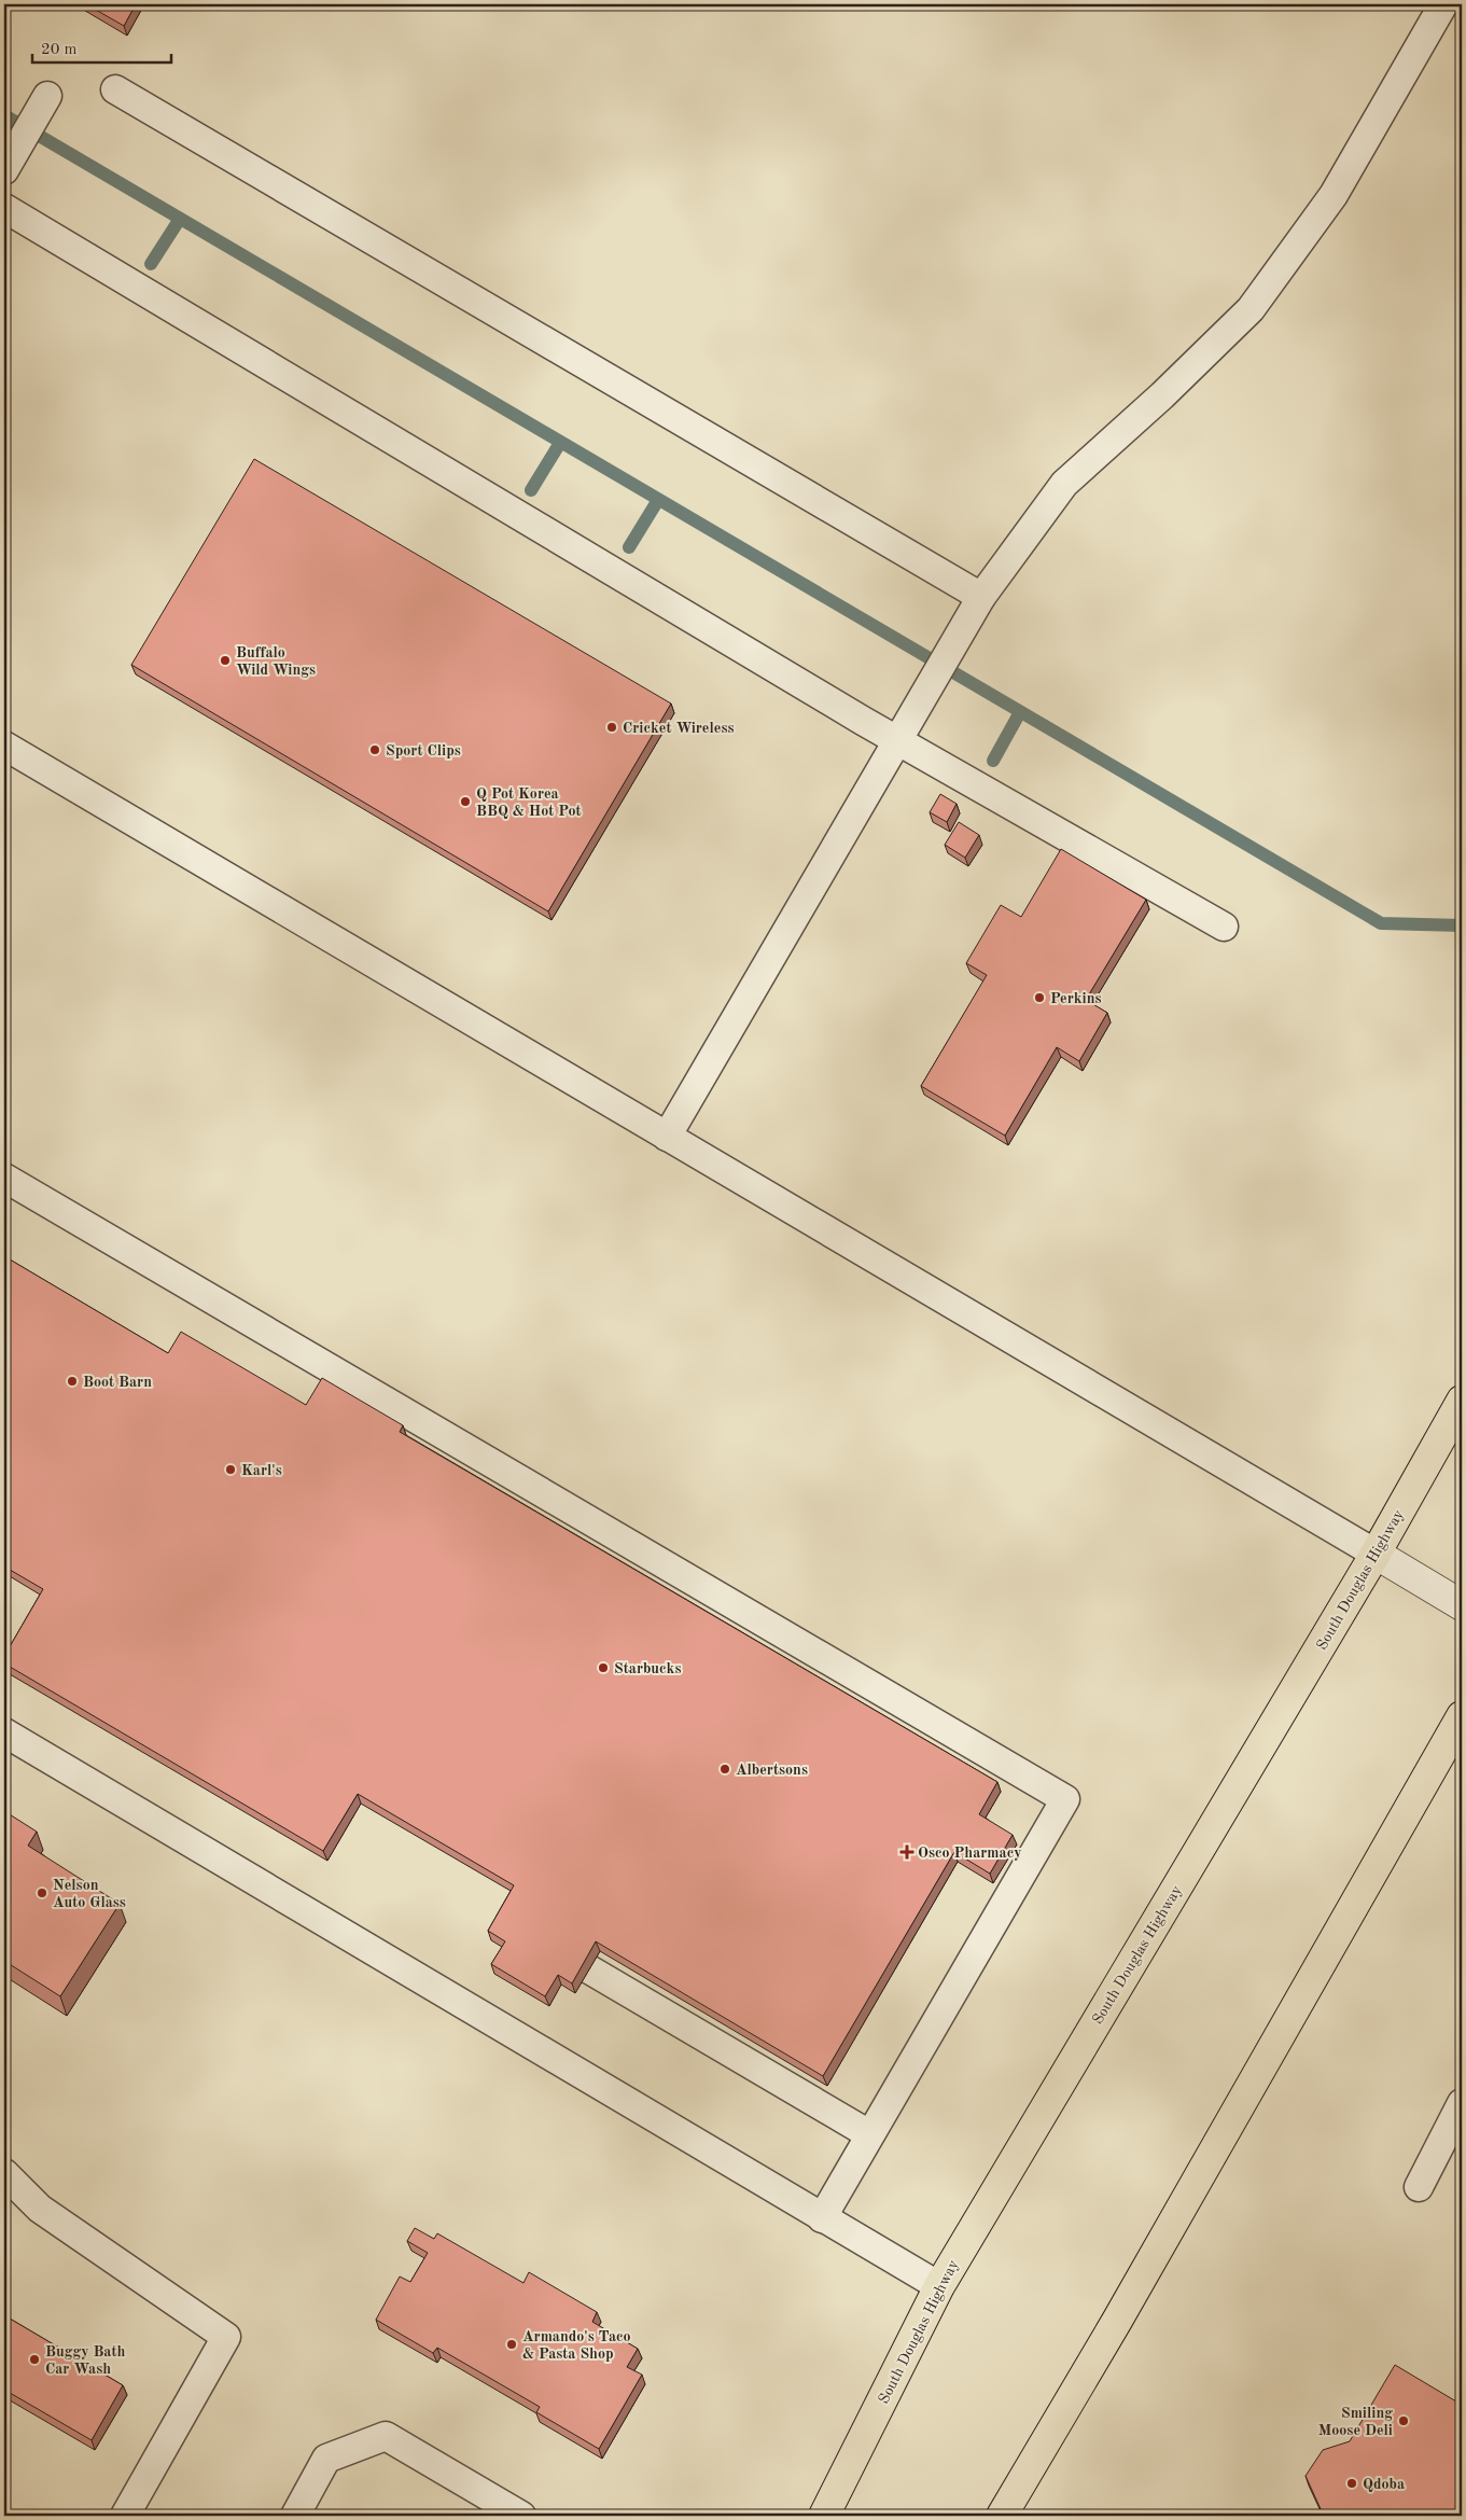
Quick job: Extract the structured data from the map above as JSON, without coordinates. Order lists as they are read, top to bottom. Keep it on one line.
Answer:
{"streets":{"highway":["South Douglas Highway"]},"places":{"other":["Buffalo Wild Wings","Cricket Wireless","Sport Clips","Q Pot Korea BBQ & Hot Pot","Perkins","Boot Barn","Karl's","Starbucks","Albertsons","Nelson Auto Glass","Armando's Taco & Pasta Shop","Buggy Bath Car Wash","Smiling Moose Deli","Qdoba"],"health":["Osco Pharmacy"]},"scale_bar":"20 m"}
